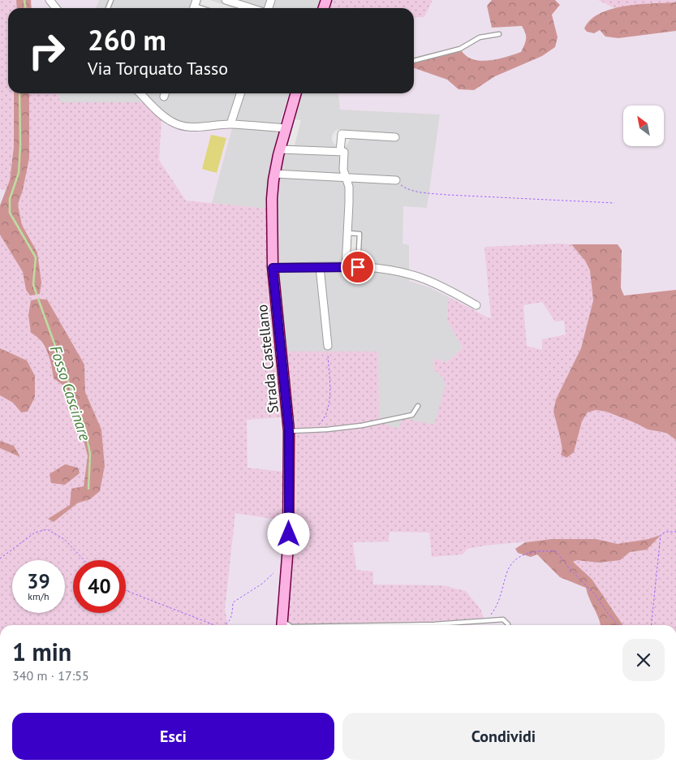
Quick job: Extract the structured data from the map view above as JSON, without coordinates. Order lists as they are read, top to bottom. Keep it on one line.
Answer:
{"streets":{"street":["Strada Castellano"]},"water":["Fosso Cascinare"],"north":"top left","page":{"turn":["260 m","Via Torquato Tasso"],"speed":"39 km/h","limit":"40","heading":["1 min","340 m · 17:55"],"buttons":["Esci","Condividi"]}}
